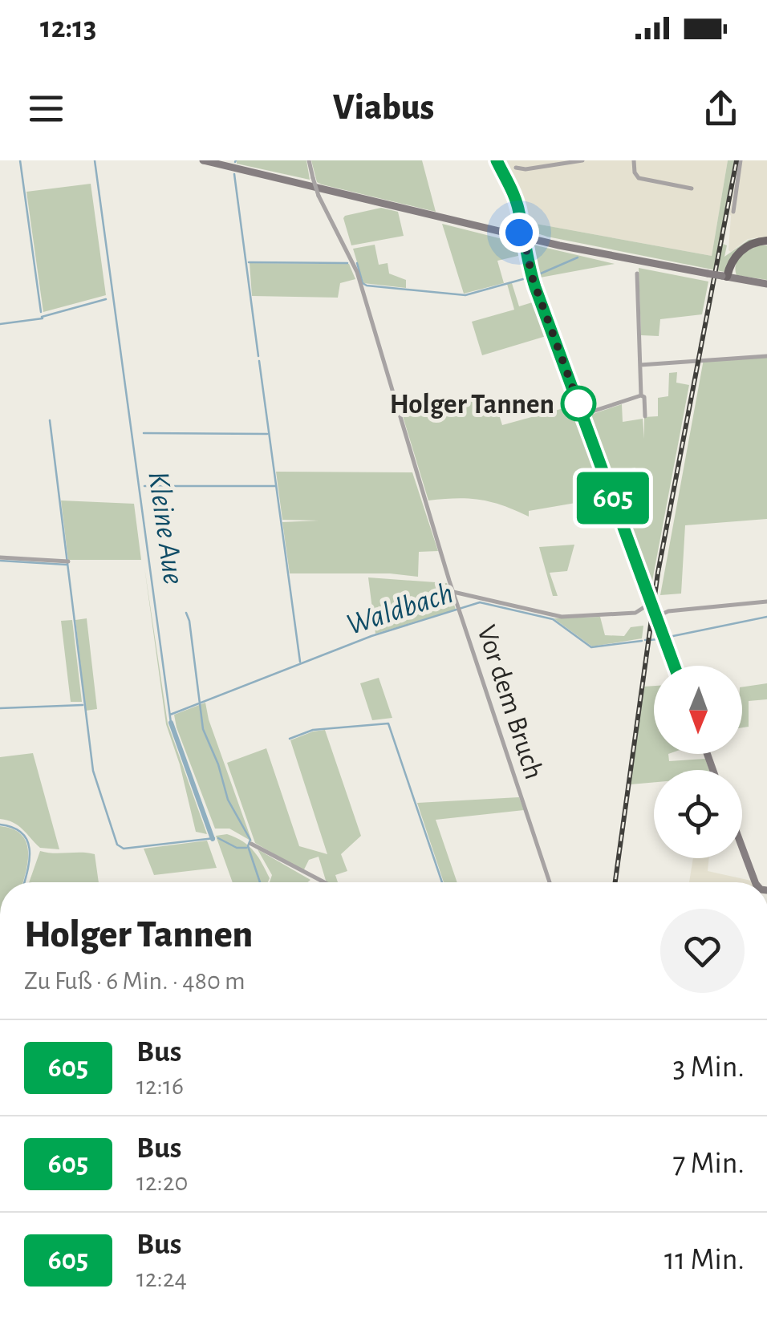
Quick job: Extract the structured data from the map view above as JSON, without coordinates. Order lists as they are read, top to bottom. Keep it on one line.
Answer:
{"streets":{"street":["Vor dem Bruch"]},"water":["Kleine Aue","Waldbach"],"places":["Holger Tannen"],"lines":["bus line 605"],"north":"bottom","page":{"status":"12:13","header":"Viabus","on_map":"605","heading":["Holger Tannen","Zu Fuß · 6 Min. · 480 m"],"list":[{"mark":"605","name":"Bus","note":"12:16","value":"3 Min."},{"mark":"605","name":"Bus","note":"12:20","value":"7 Min."},{"mark":"605","name":"Bus","note":"12:24","value":"11 Min."}]}}
